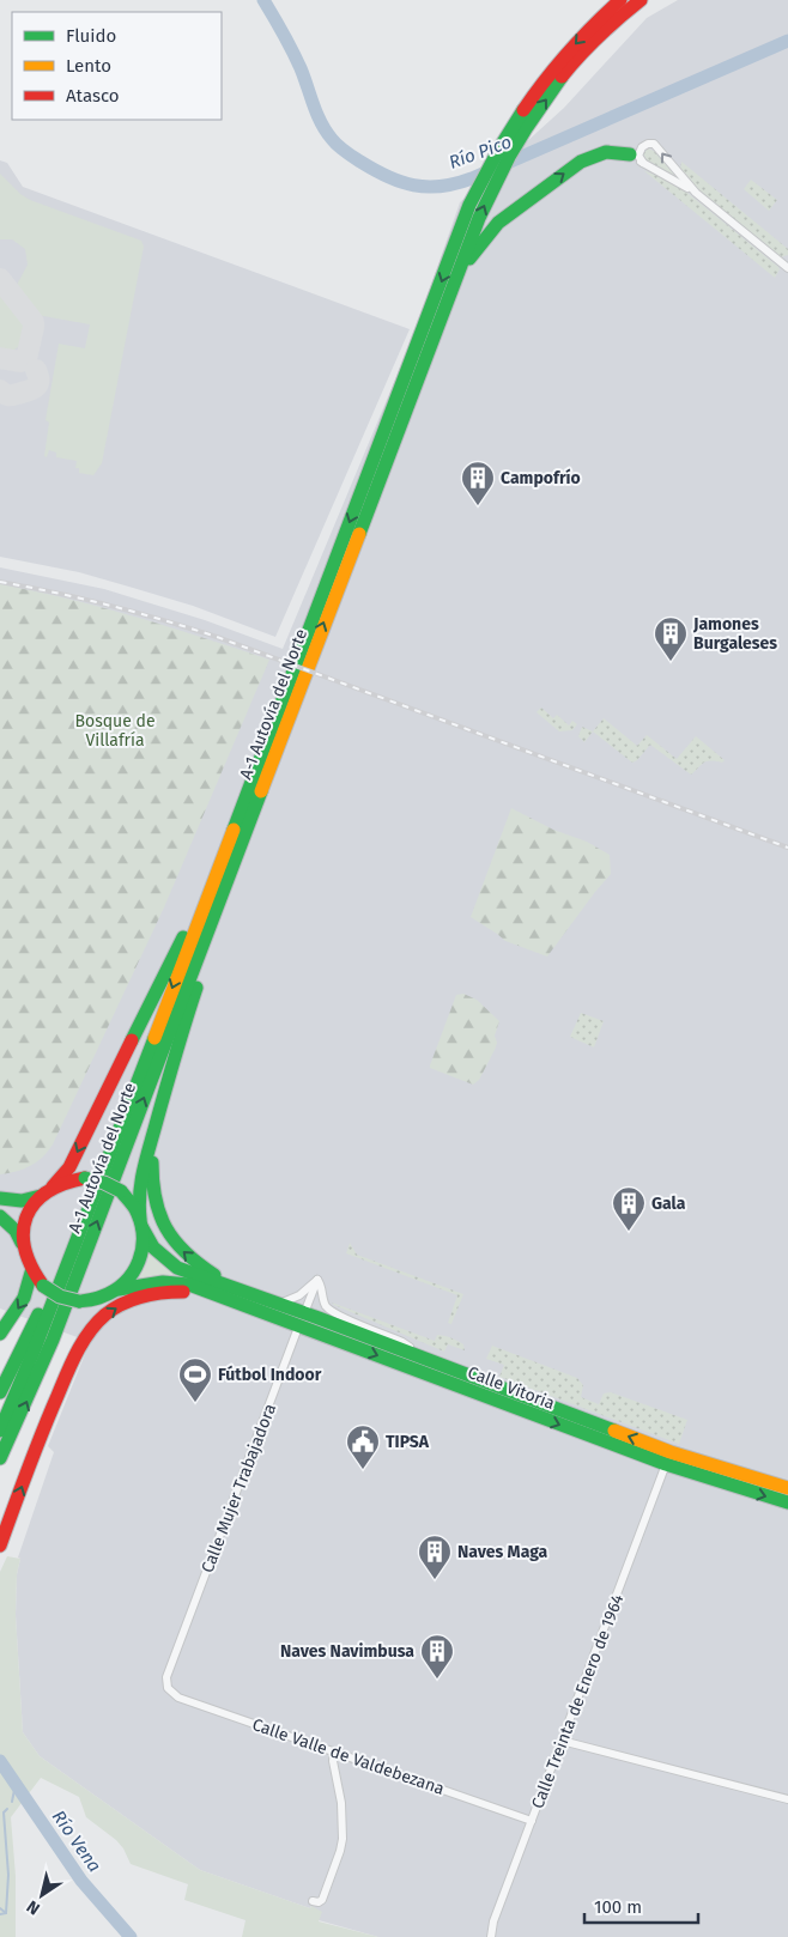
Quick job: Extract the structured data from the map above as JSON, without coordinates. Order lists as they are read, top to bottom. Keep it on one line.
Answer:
{"streets":{"highway":["A-1 Autovía del Norte","Calle Vitoria"],"street":["Calle Mujer Trabajadora","Calle Treinta de Enero de 1964","Calle Valle de Valdebezana"]},"crossings":[["Calle Vitoria","Calle Mujer Trabajadora"],["Calle Vitoria","Calle Treinta de Enero de 1964"],["Calle Mujer Trabajadora","Calle Valle de Valdebezana"],["Calle Treinta de Enero de 1964","Calle Valle de Valdebezana"]],"water":["Río Pico","Río Vena"],"parks":["Bosque de Villafría"],"places":{"building":["Campofrío","Jamones Burgaleses","Gala","Naves Maga","Naves Navimbusa"],"sports":["Fútbol Indoor"],"public building":["TIPSA"]},"legend":["Fluido","Lento","Atasco"],"scale_bar":"100 m","north":"bottom left"}
